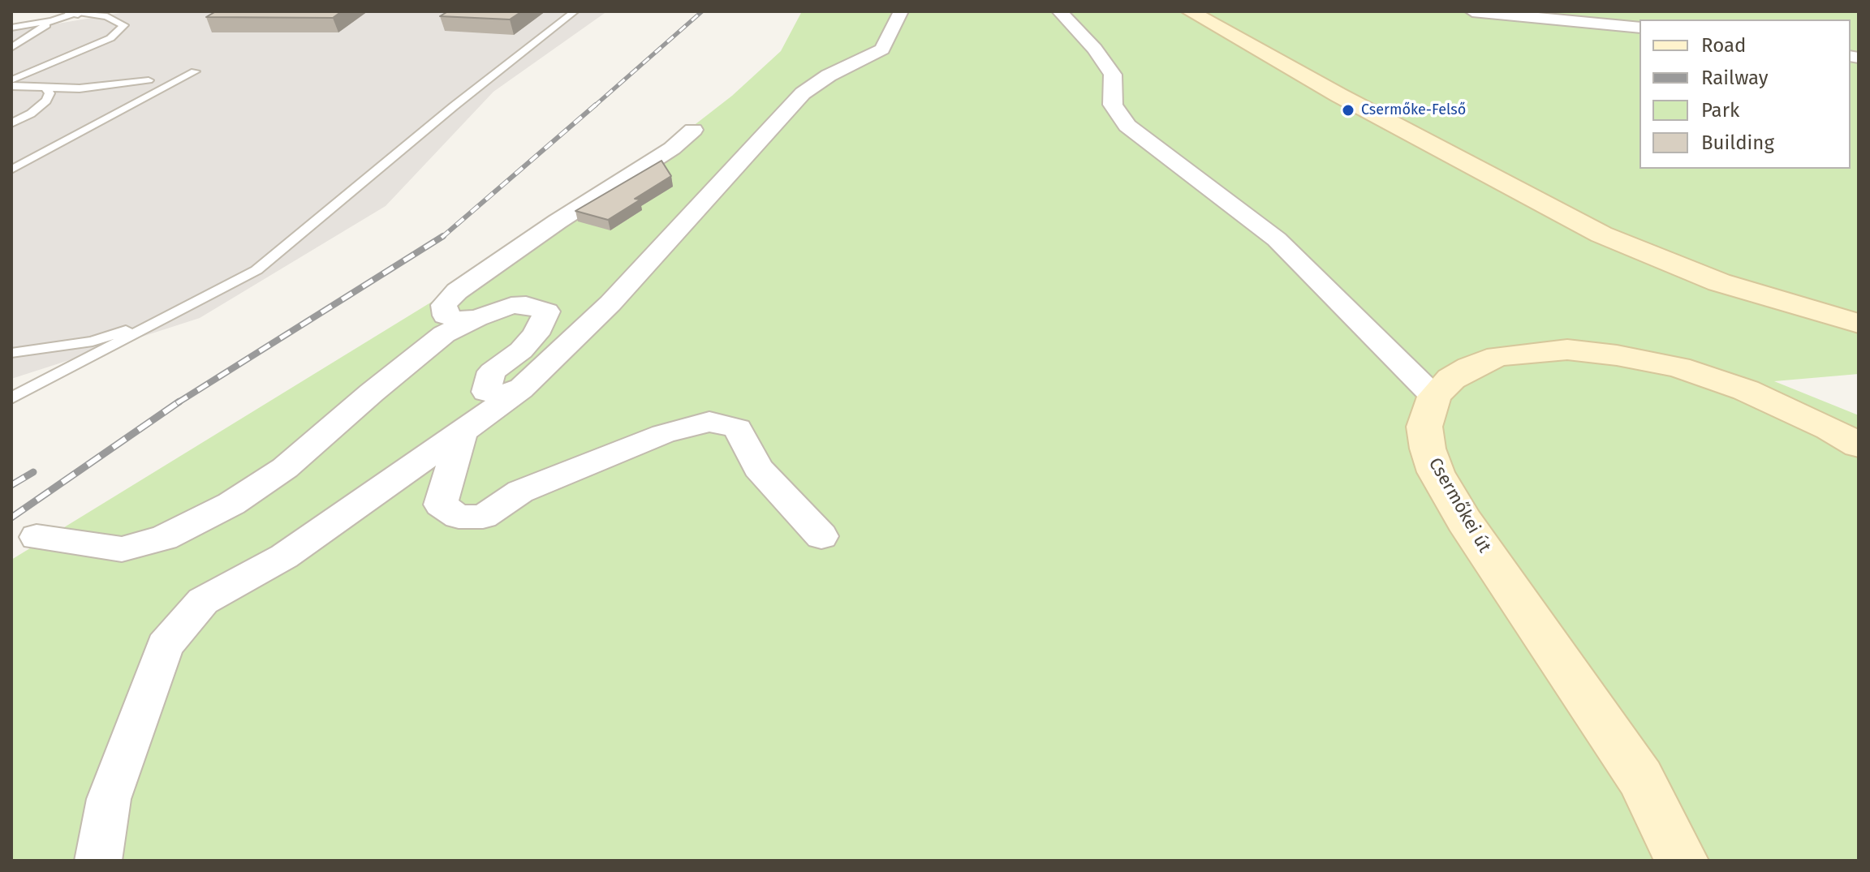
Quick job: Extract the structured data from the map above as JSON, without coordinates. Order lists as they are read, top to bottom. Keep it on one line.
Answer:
{"streets":{"main road":["Csermőkei út"]},"places":["Csermőke-Felső"],"legend":["Road","Railway","Park","Building"]}
